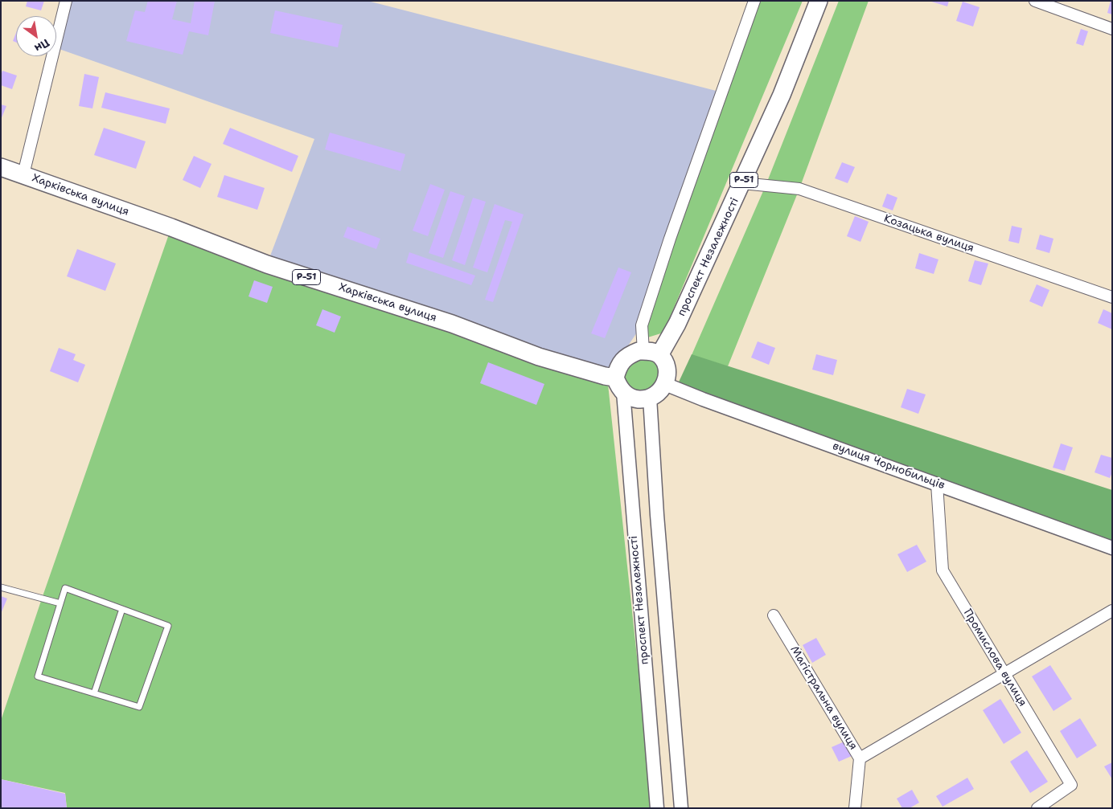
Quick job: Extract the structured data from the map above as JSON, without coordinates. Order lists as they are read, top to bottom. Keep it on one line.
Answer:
{"streets":{"main road":["Р-51","Харківська вулиця","проспект Незалежності"],"street":["Козацька вулиця","вулиця Чорнобильців","Промислова вулиця","Магістральна вулиця"]},"crossings":[["Харківська вулиця","проспект Незалежності"],["Харківська вулиця","вулиця Чорнобильців"],["Козацька вулиця","проспект Незалежності"],["проспект Незалежності","вулиця Чорнобильців"],["вулиця Чорнобильців","Промислова вулиця"]],"north":"bottom right"}
